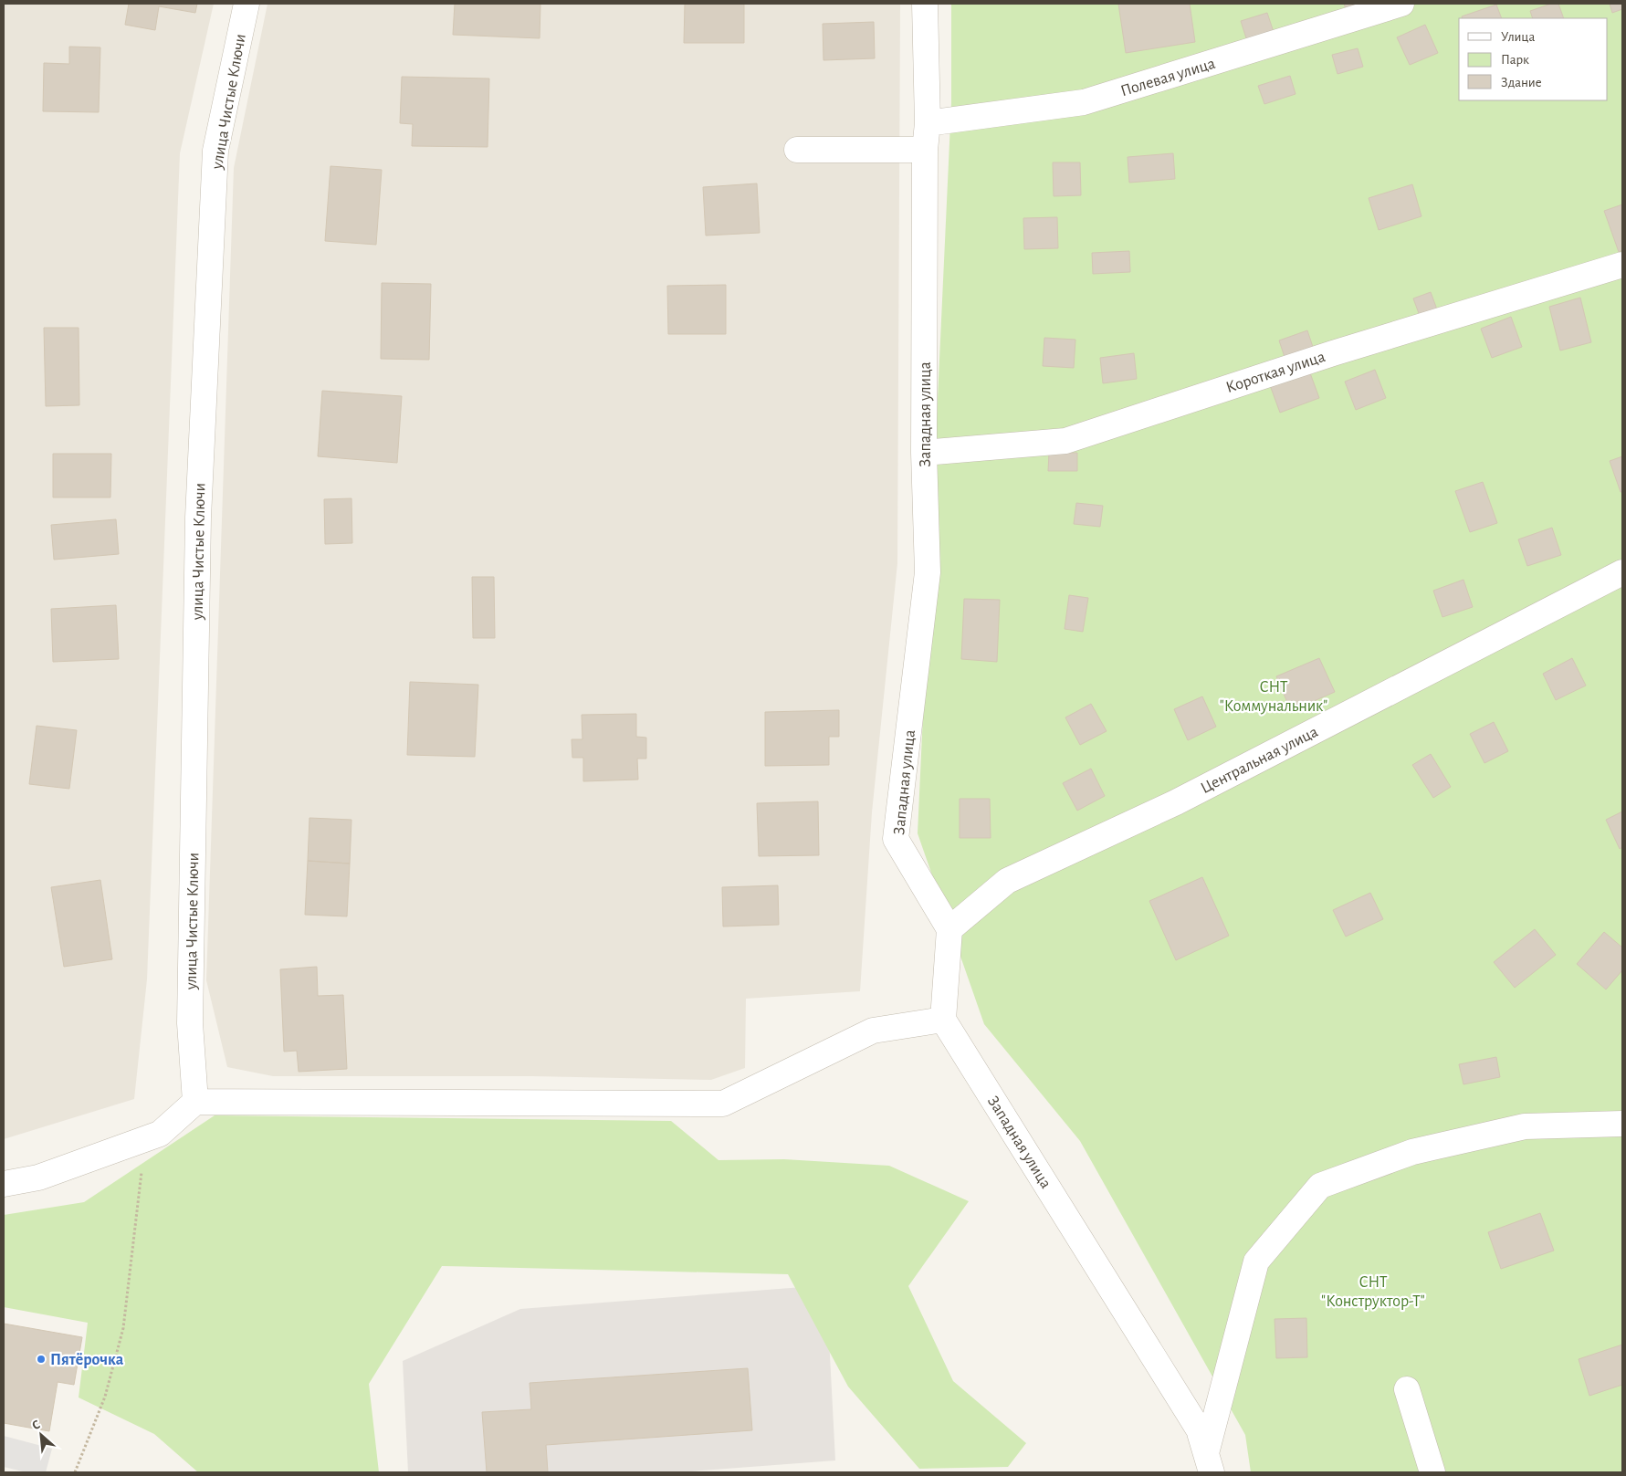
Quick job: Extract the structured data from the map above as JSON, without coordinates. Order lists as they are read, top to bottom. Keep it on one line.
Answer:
{"streets":{"street":["Полевая улица","улица Чистые Ключи","Короткая улица","Западная улица","Центральная улица"]},"crossings":[["Полевая улица","Западная улица"],["Короткая улица","Западная улица"],["Западная улица","Центральная улица"]],"parks":["СНТ \"Коммунальник\"","СНТ \"Конструктор-Т\""],"places":["Пятёрочка"],"legend":["Улица","Парк","Здание"],"north":"top left"}
